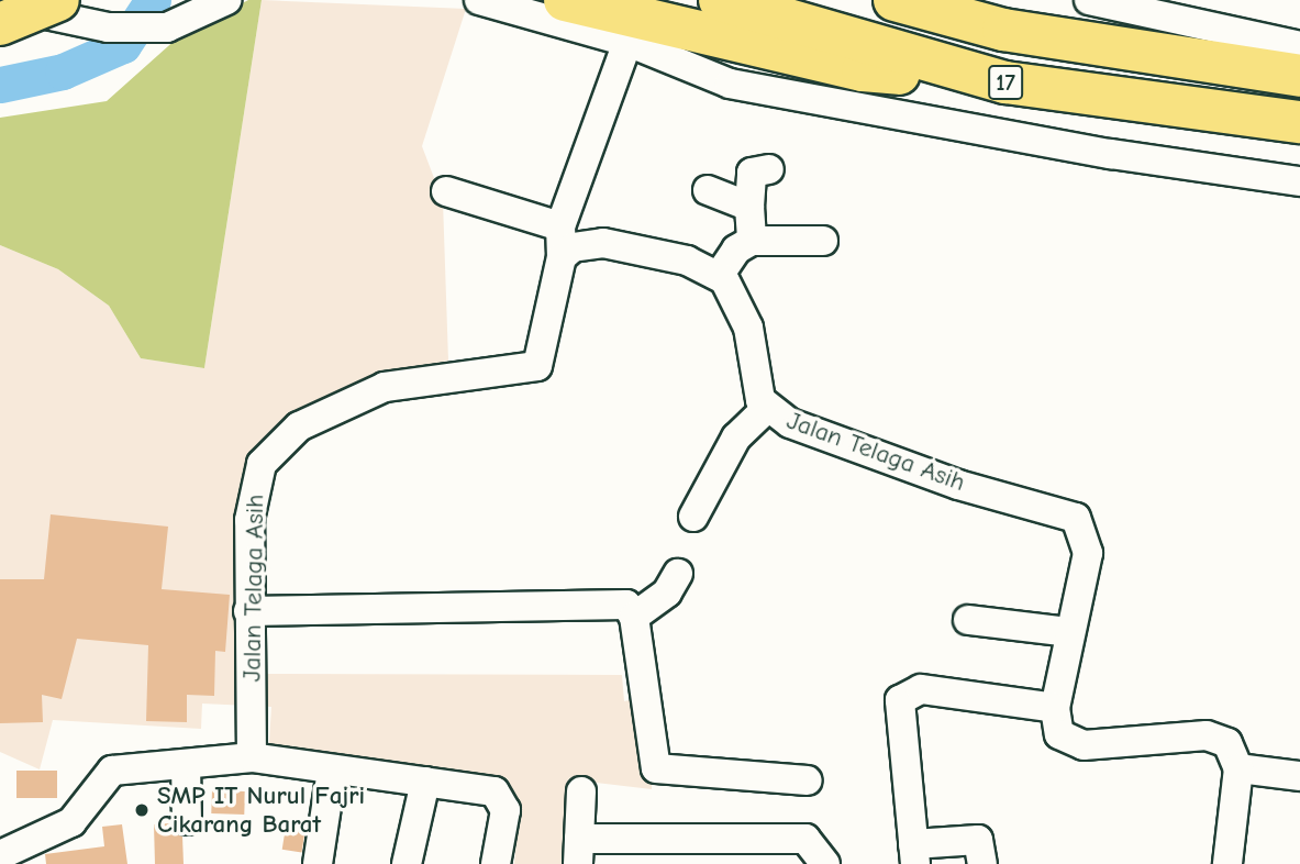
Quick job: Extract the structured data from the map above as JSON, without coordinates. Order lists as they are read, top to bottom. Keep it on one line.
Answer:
{"streets":{"highway":["17"],"street":["Jalan Telaga Asih"]},"places":["SMP IT Nurul Fajri Cikarang Barat"]}
